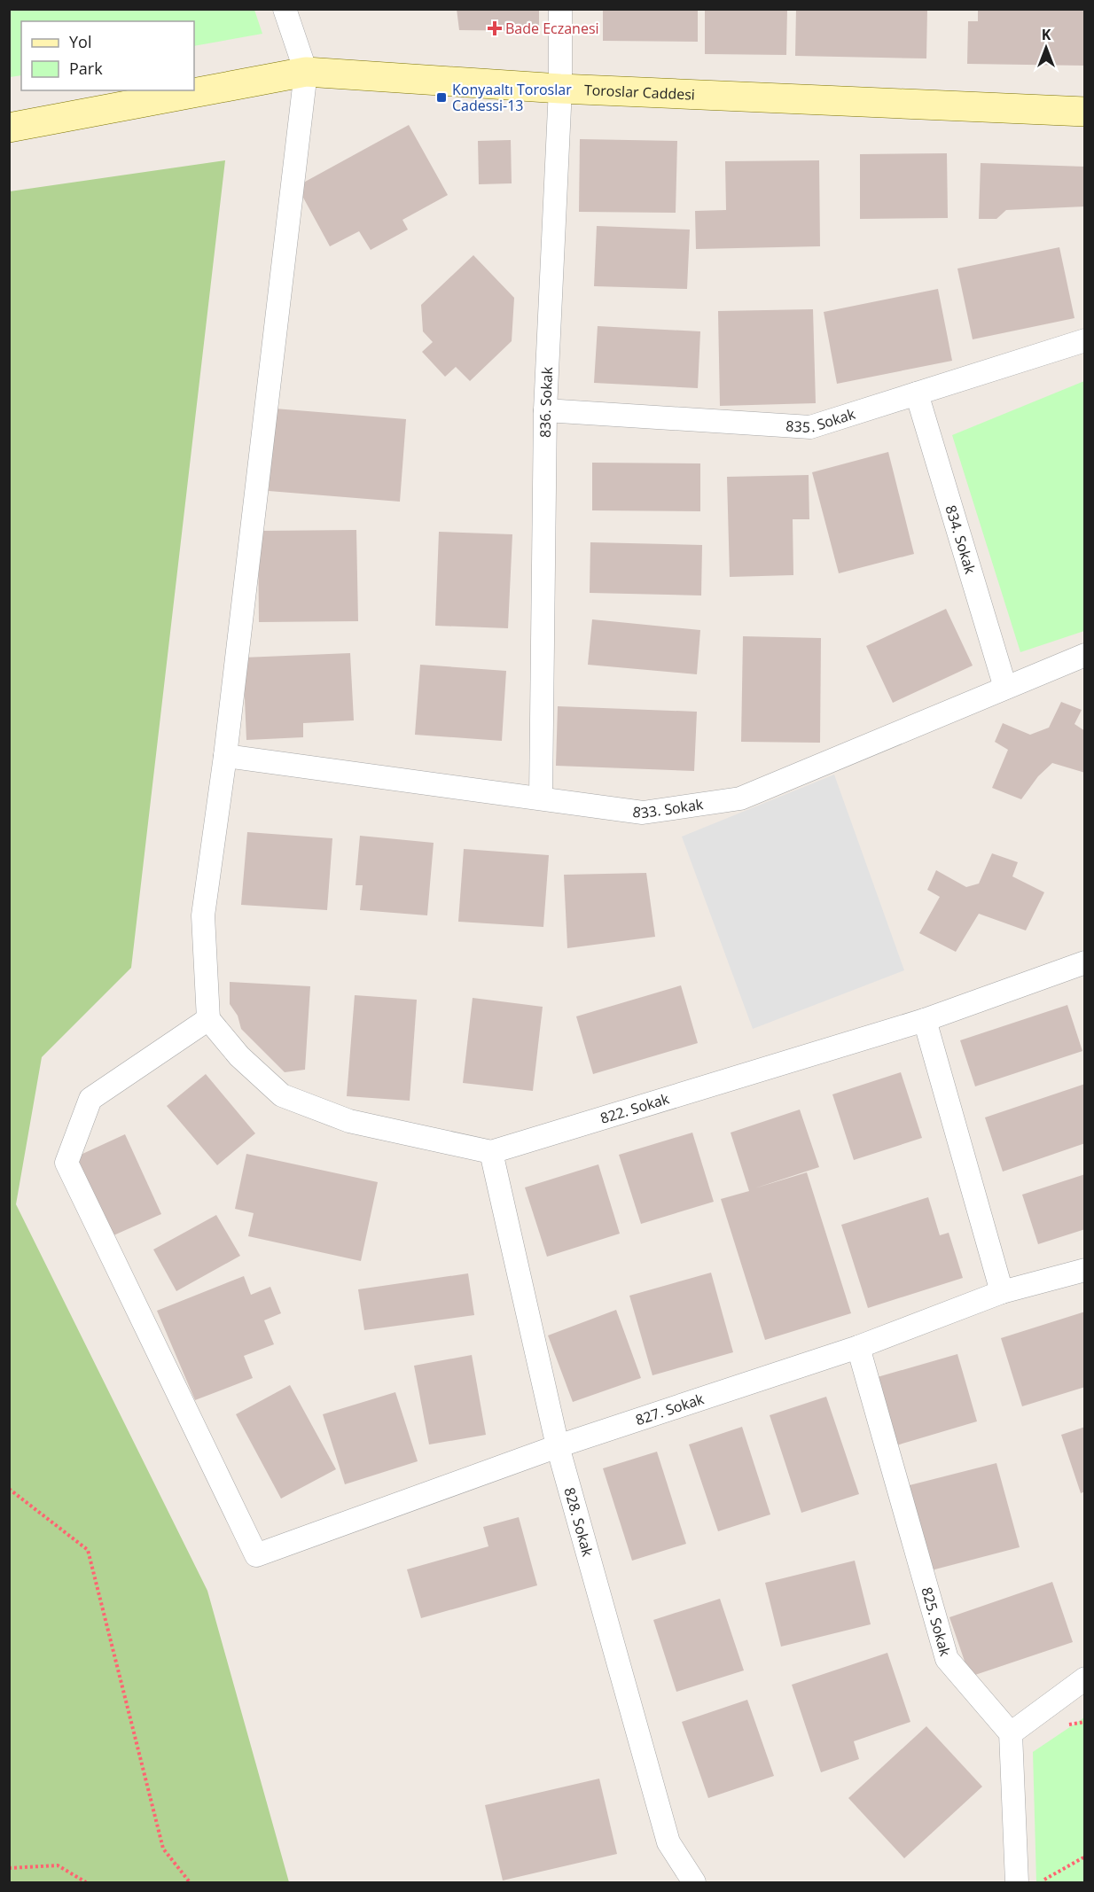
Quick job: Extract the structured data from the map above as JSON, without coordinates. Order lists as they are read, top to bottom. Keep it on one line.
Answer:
{"streets":{"street":["Toroslar Caddesi","836. Sokak","835. Sokak","834. Sokak","833. Sokak","822. Sokak","827. Sokak","828. Sokak","825. Sokak"]},"crossings":[["Toroslar Caddesi","836. Sokak"],["836. Sokak","835. Sokak"],["836. Sokak","833. Sokak"],["835. Sokak","834. Sokak"],["834. Sokak","833. Sokak"],["822. Sokak","827. Sokak"],["822. Sokak","828. Sokak"],["827. Sokak","828. Sokak"],["827. Sokak","825. Sokak"]],"places":{"health":["Bade Eczanesi"],"transit":["Konyaaltı Toroslar Cadessi-13"]},"legend":["Yol","Park"],"north":"top"}
